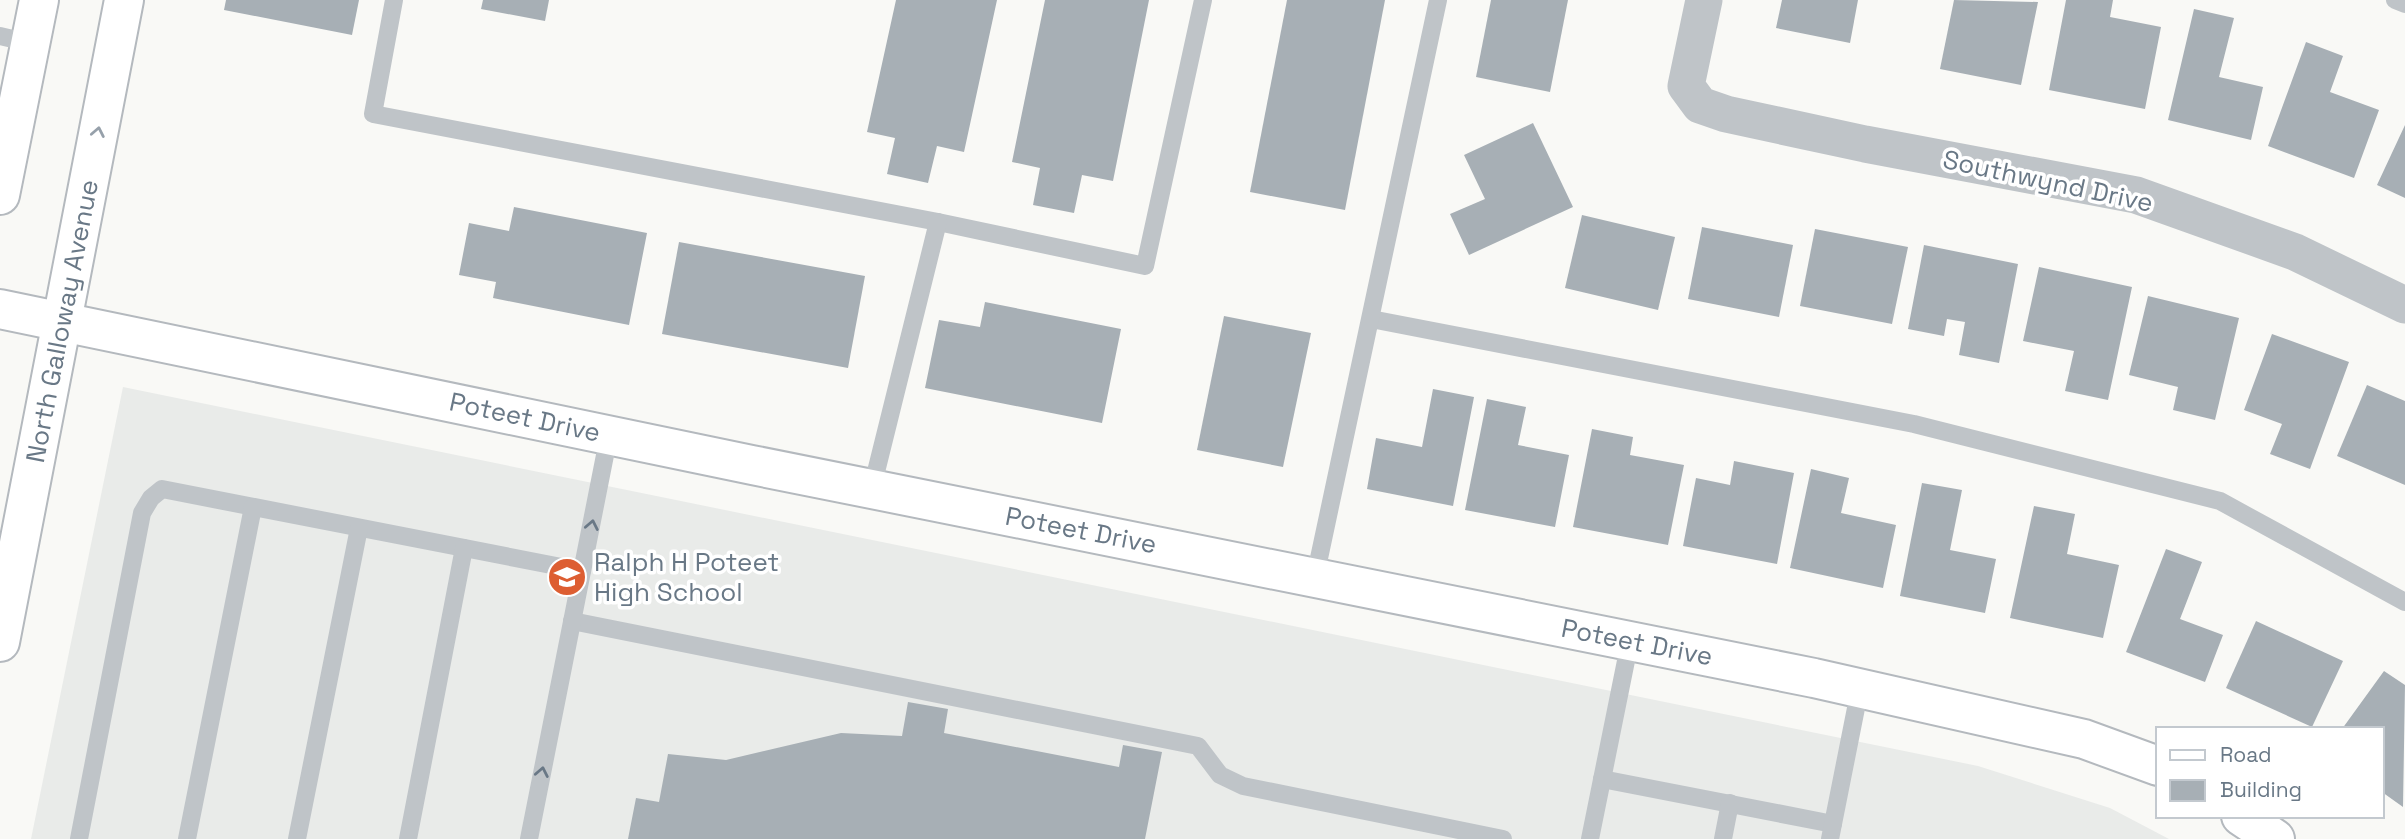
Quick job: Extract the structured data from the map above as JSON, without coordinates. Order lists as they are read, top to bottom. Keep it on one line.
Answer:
{"streets":{"street":["Southwynd Drive","North Galloway Avenue","Poteet Drive"]},"crossings":[["North Galloway Avenue","Poteet Drive"]],"places":{"school or university":["Ralph H Poteet High School"]},"legend":["Road","Building"]}
